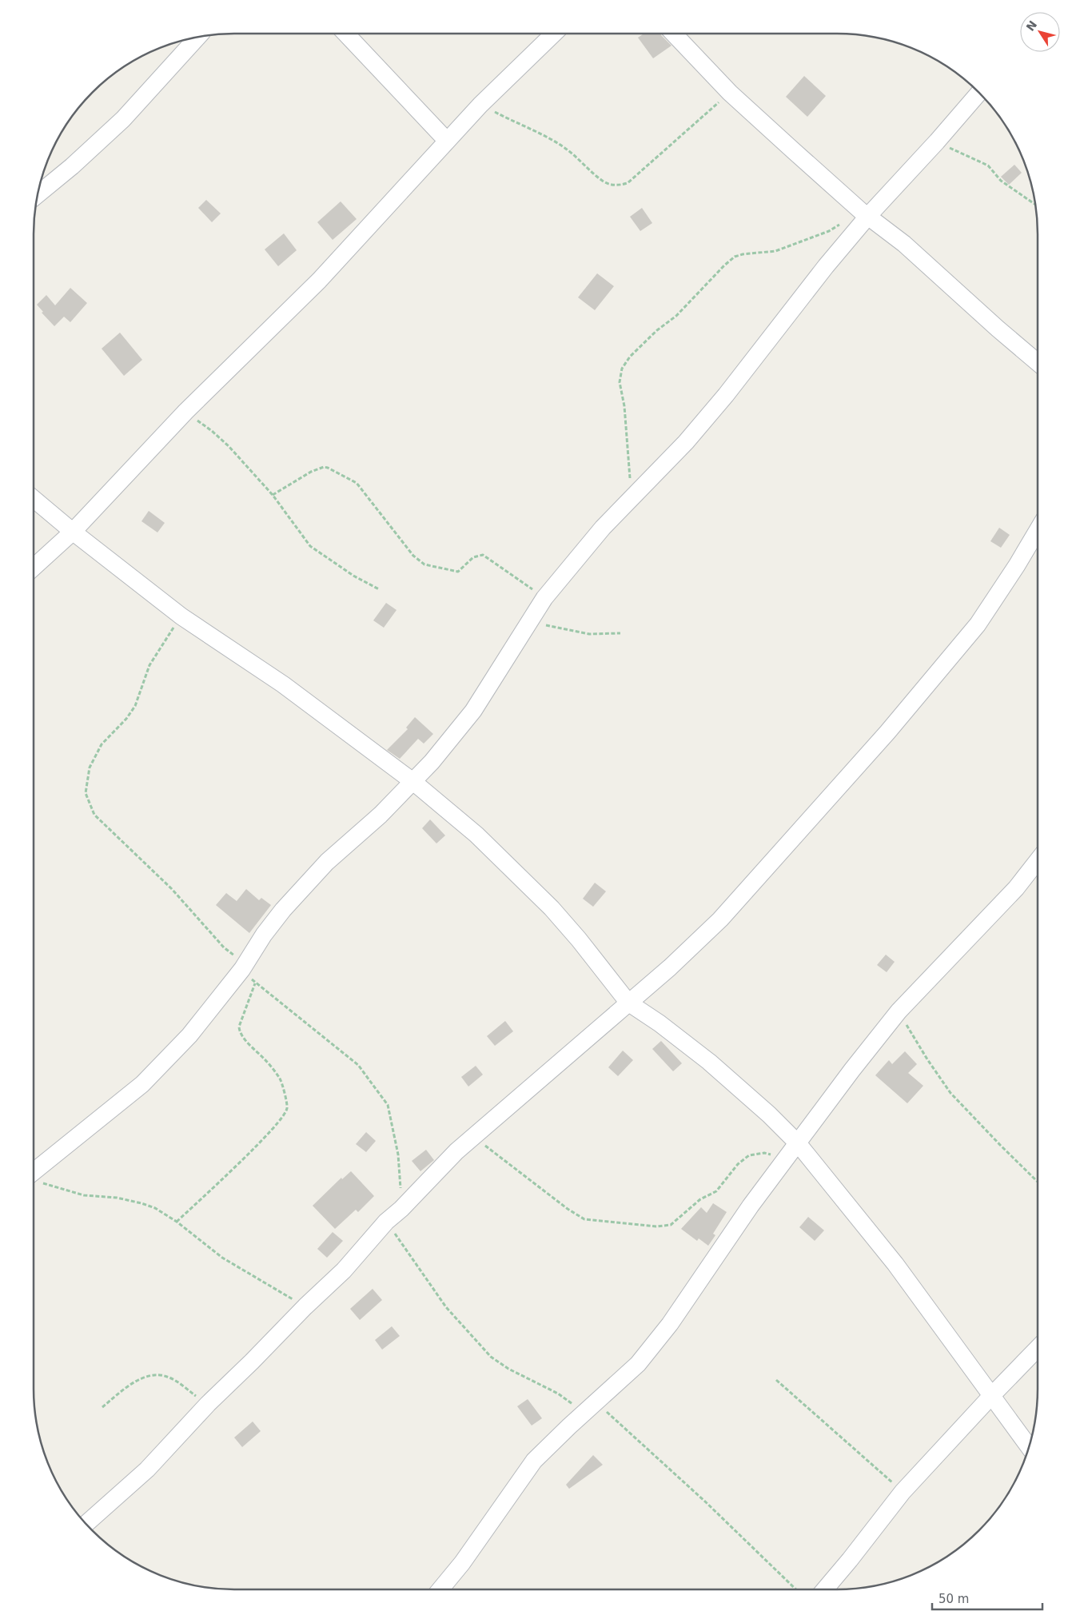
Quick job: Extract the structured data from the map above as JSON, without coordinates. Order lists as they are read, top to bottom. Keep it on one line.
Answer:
{"scale_bar":"50 m","north":"top left"}
